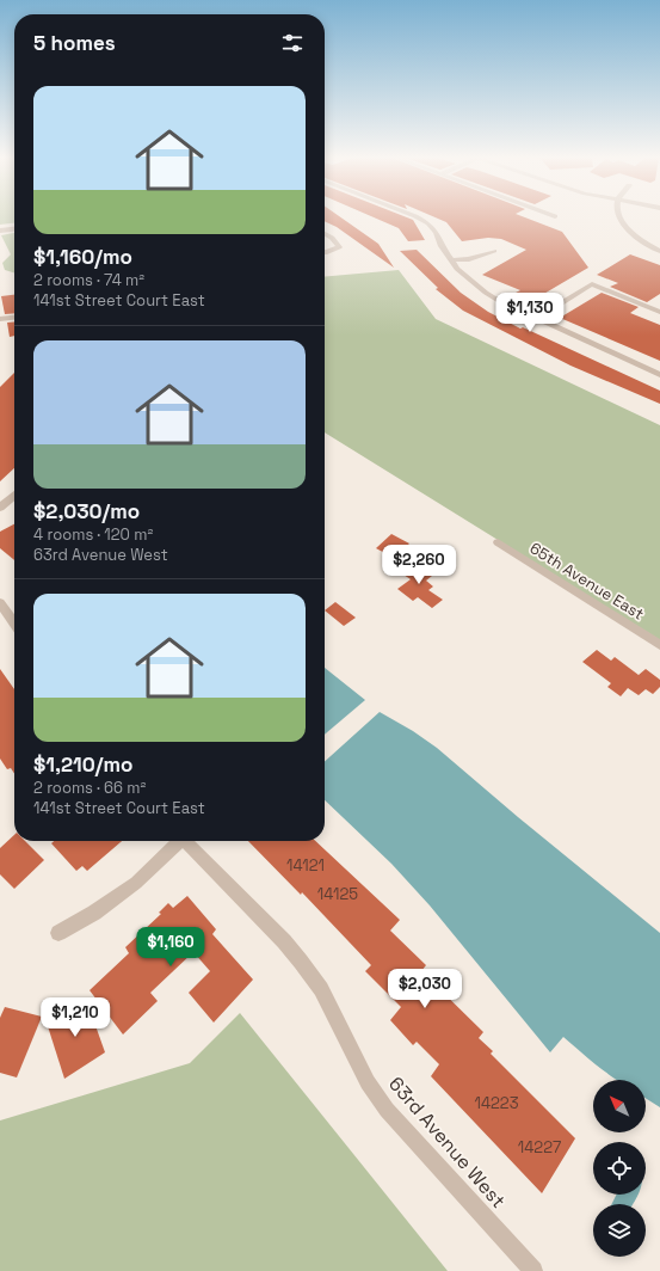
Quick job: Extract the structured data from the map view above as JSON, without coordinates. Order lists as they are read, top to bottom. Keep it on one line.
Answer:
{"streets":{"street":["65th Avenue East","63rd Avenue West"]},"house_numbers":["14121","14125","14223","14227"],"north":"top left","page":{"heading":"5 homes","list":[{"name":"$1,160/mo","note":"2 rooms · 74 m² · 141st Street Court East"},{"name":"$2,030/mo","note":"4 rooms · 120 m² · 63rd Avenue West"},{"name":"$1,210/mo","note":"2 rooms · 66 m² · 141st Street Court East"}],"price":["$1,130","$2,260","$1,160","$2,030","$1,210"]}}
